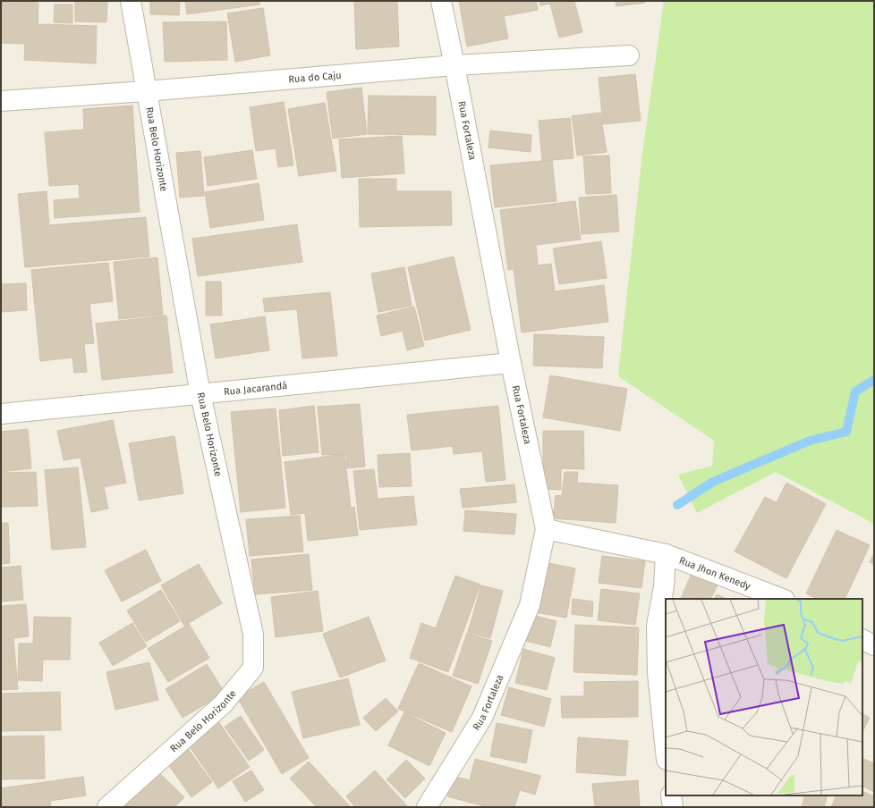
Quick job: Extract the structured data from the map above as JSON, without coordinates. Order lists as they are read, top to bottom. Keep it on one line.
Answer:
{"streets":{"street":["Rua do Caju","Rua Fortaleza","Rua Belo Horizonte","Rua Jacarandá","Rua Jhon Kenedy"]},"crossings":[["Rua do Caju","Rua Fortaleza"],["Rua do Caju","Rua Belo Horizonte"],["Rua Fortaleza","Rua Jacarandá"],["Rua Fortaleza","Rua Jhon Kenedy"],["Rua Belo Horizonte","Rua Jacarandá"]]}
